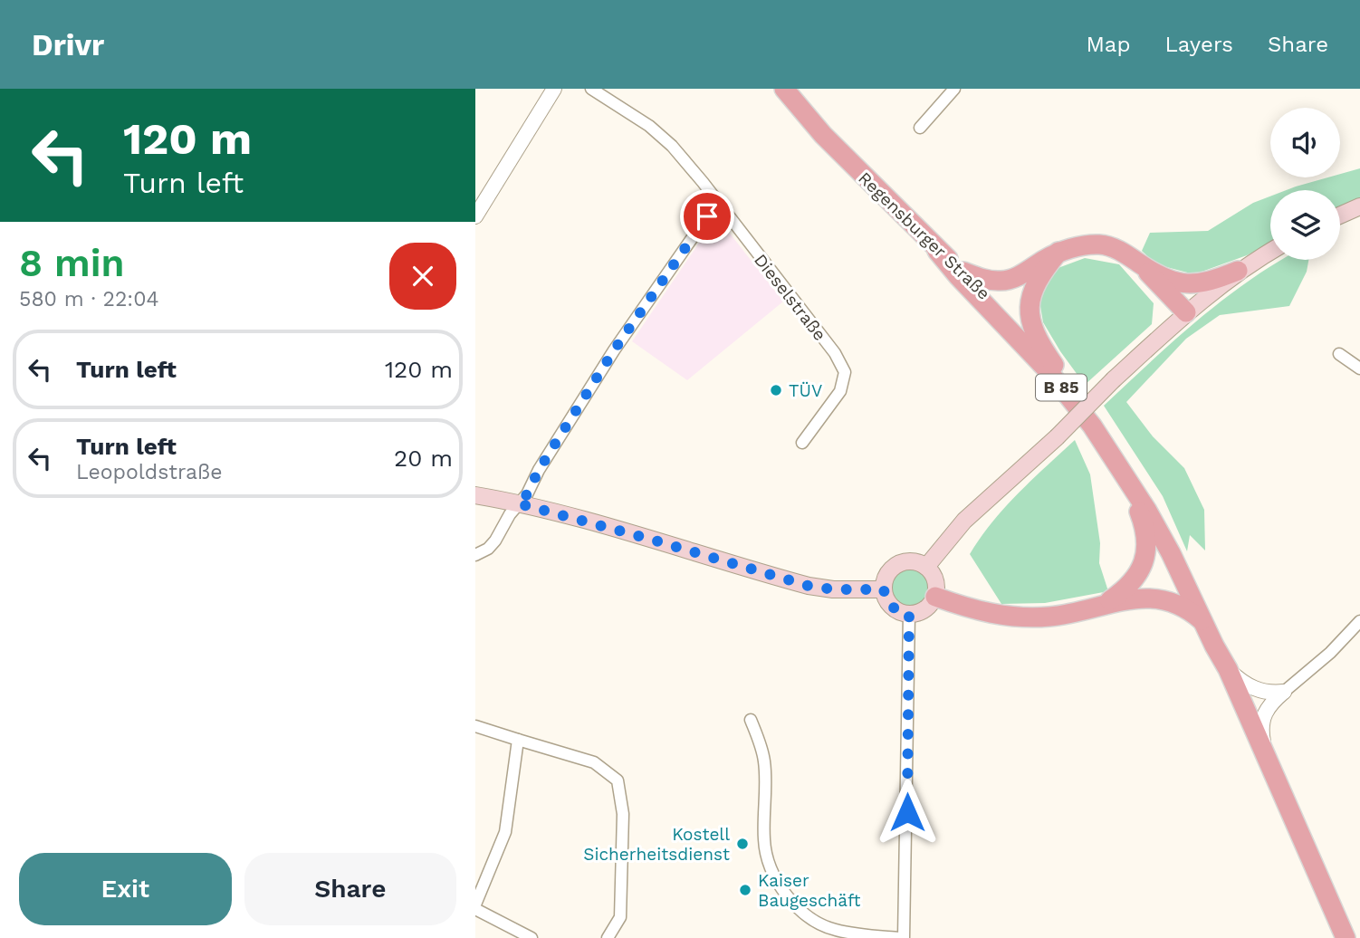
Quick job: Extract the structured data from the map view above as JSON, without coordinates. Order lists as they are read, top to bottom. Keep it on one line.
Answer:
{"streets":{"main road":["Regensburger Straße","B 85"],"street":["Dieselstraße"]},"crossings":[["Regensburger Straße","B 85"]],"places":["TÜV","Kostell Sicherheitsdienst","Kaiser Baugeschäft"],"page":{"header":"Drivr","nav":["Map","Layers","Share"],"turn":["120 m","Turn left"],"heading":["8 min","580 m · 22:04"],"list":[{"name":"Turn left","value":"120 m"},{"name":"Turn left","note":"Leopoldstraße","value":"20 m"}],"buttons":["Exit","Share"]}}
